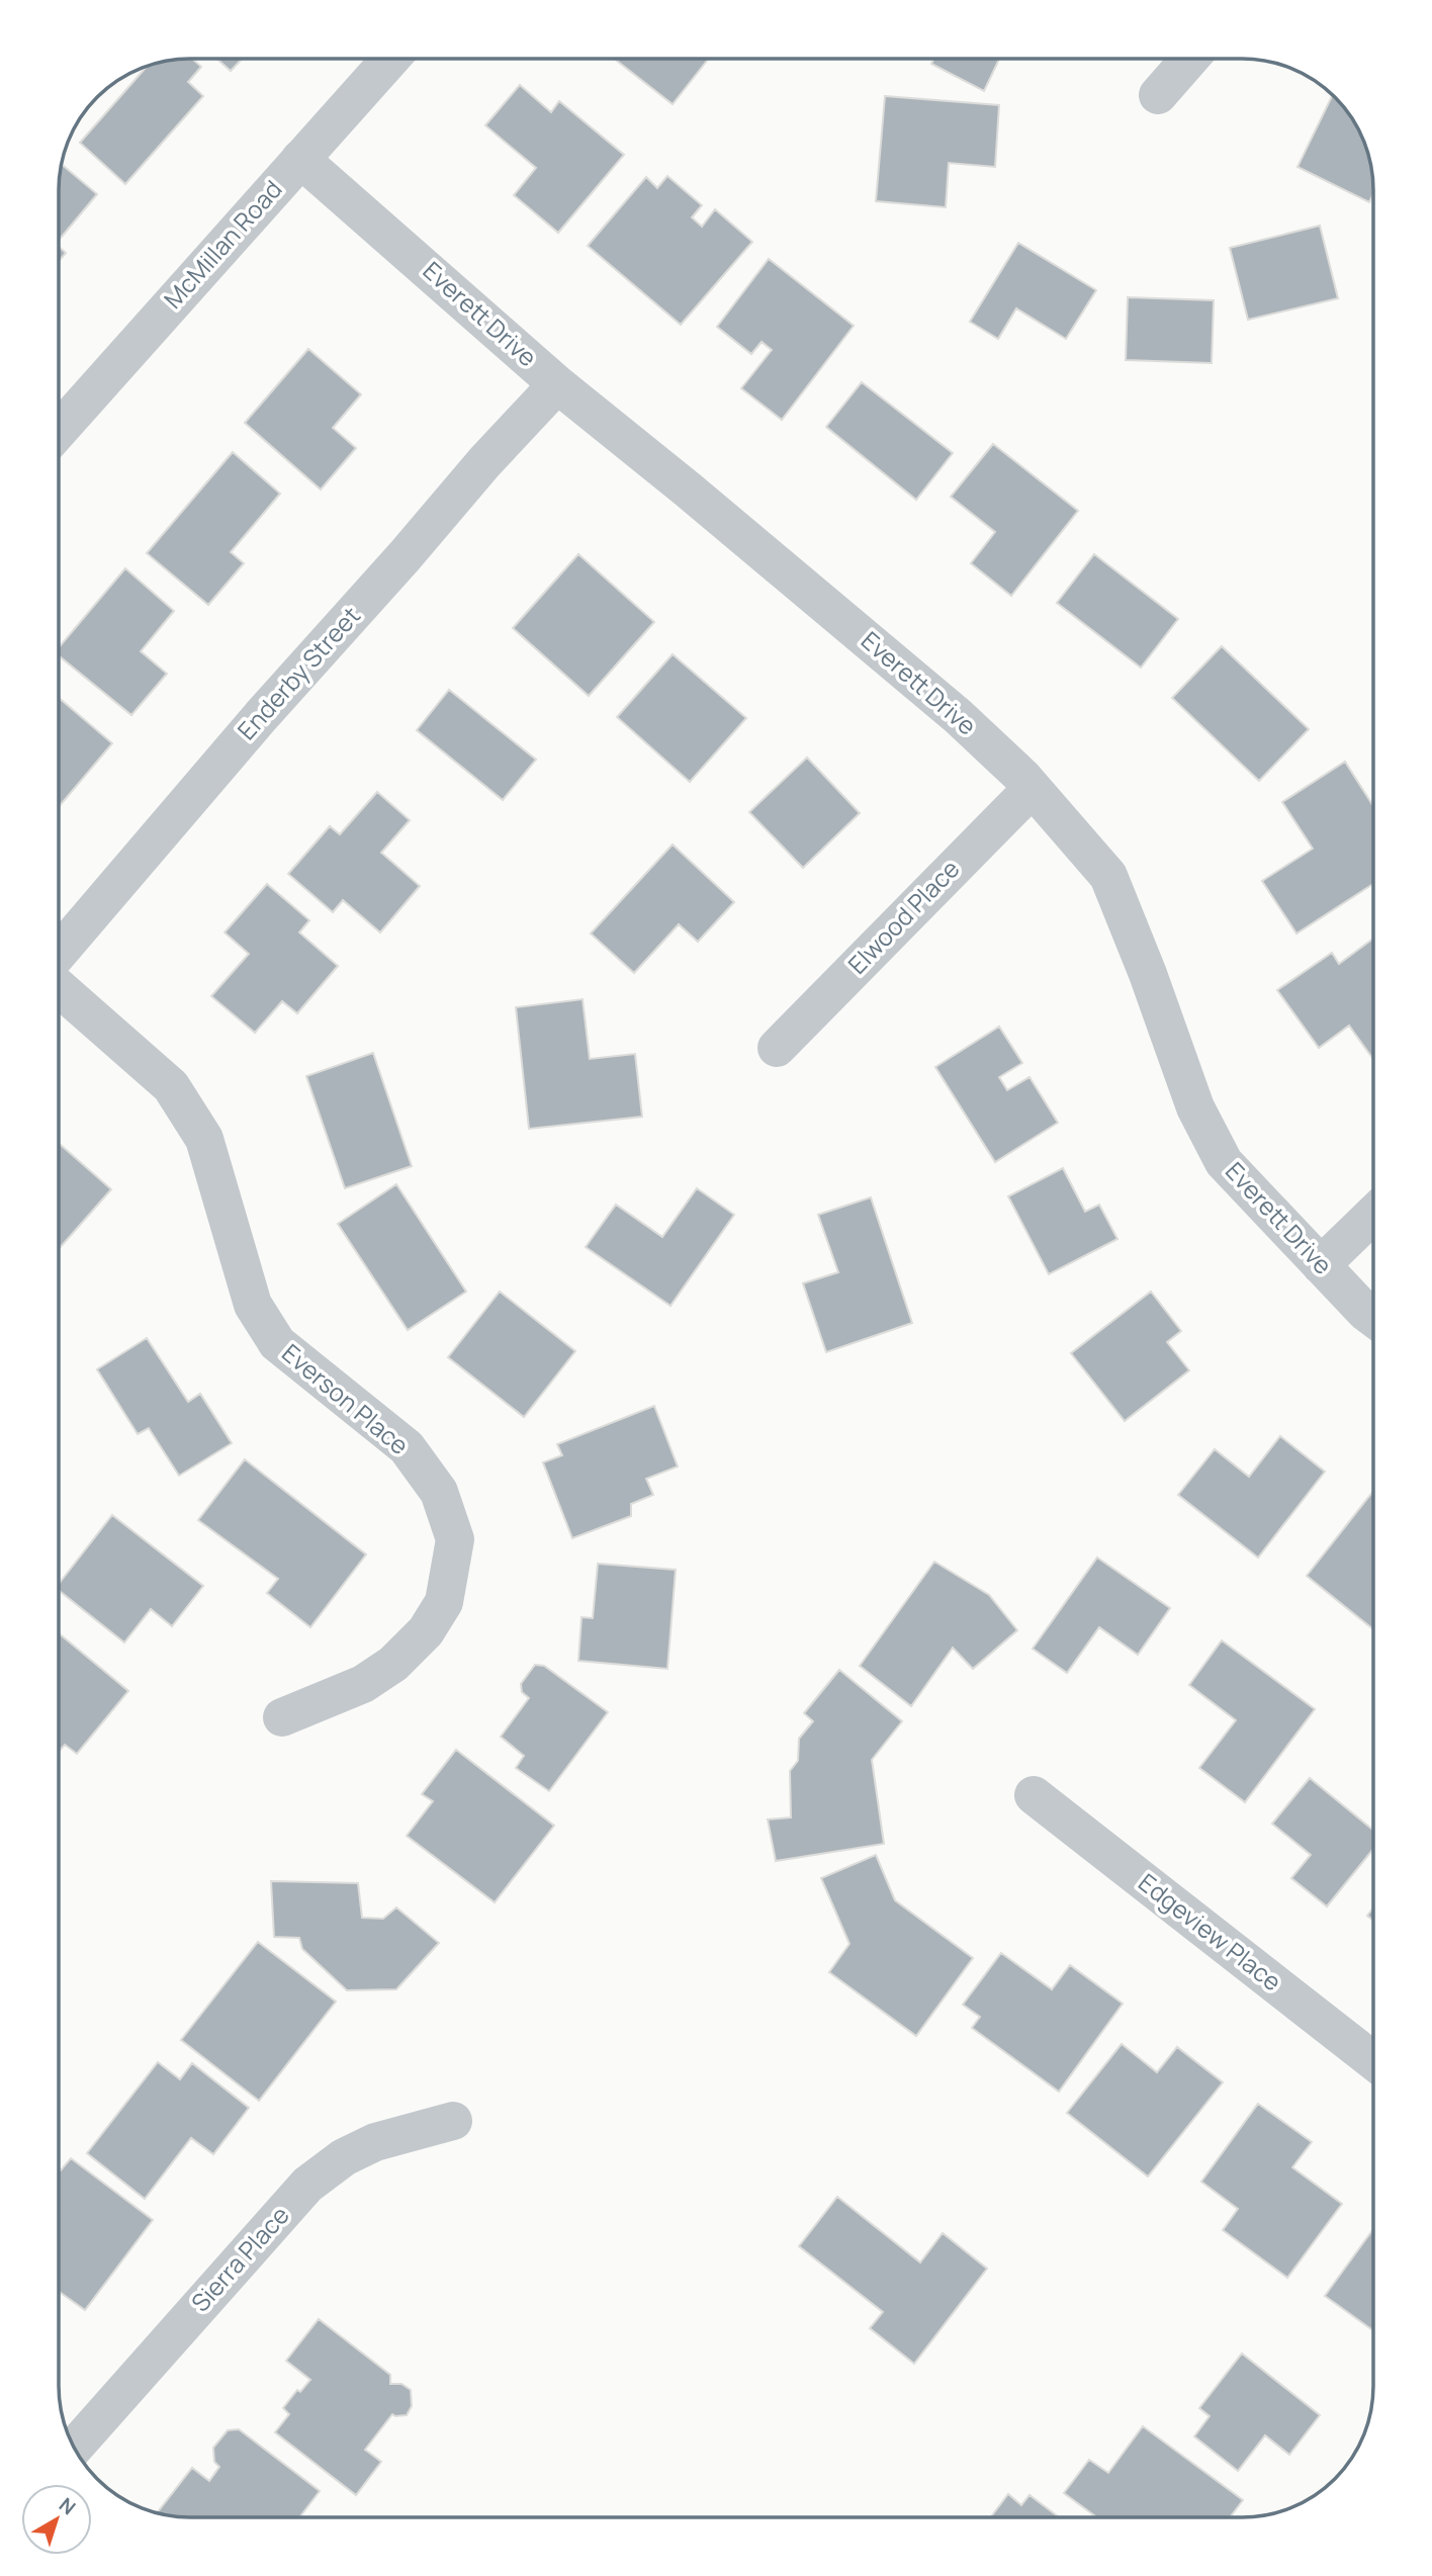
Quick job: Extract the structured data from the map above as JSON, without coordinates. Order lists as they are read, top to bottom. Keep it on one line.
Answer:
{"streets":{"street":["McMillan Road","Everett Drive","Enderby Street","Elwood Place","Everson Place","Edgeview Place","Sierra Place"]},"crossings":[["McMillan Road","Everett Drive"],["Everett Drive","Enderby Street"],["Everett Drive","Elwood Place"]],"north":"top right"}
